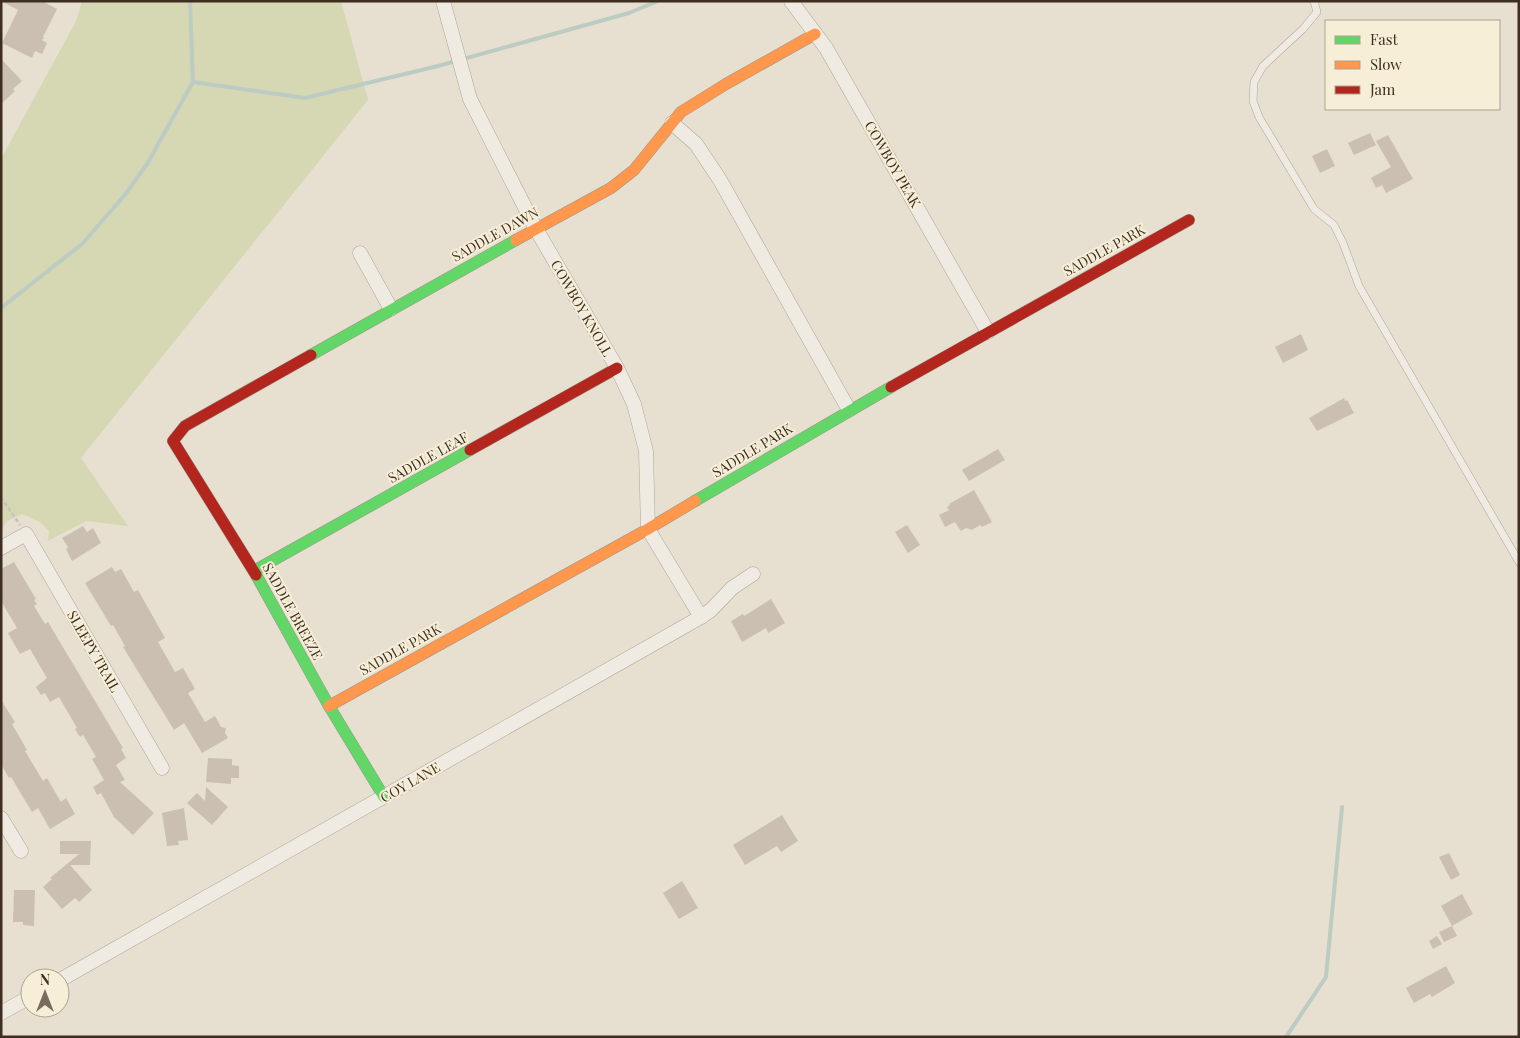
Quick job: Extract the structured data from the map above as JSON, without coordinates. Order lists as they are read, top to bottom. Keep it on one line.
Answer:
{"streets":{"street":["COWBOY PEAK","SADDLE DAWN","SADDLE PARK","COWBOY KNOLL","SADDLE LEAF","SADDLE BREEZE","SLEEPY TRAIL","COY LANE"]},"crossings":[["COWBOY PEAK","SADDLE DAWN"],["COWBOY PEAK","SADDLE PARK"],["SADDLE DAWN","COWBOY KNOLL"],["SADDLE DAWN","SADDLE BREEZE"],["SADDLE PARK","COWBOY KNOLL"],["SADDLE PARK","SADDLE BREEZE"],["COWBOY KNOLL","SADDLE LEAF"],["COWBOY KNOLL","COY LANE"],["SADDLE LEAF","SADDLE BREEZE"],["SADDLE BREEZE","COY LANE"]],"legend":["Fast","Slow","Jam"],"north":"top"}
